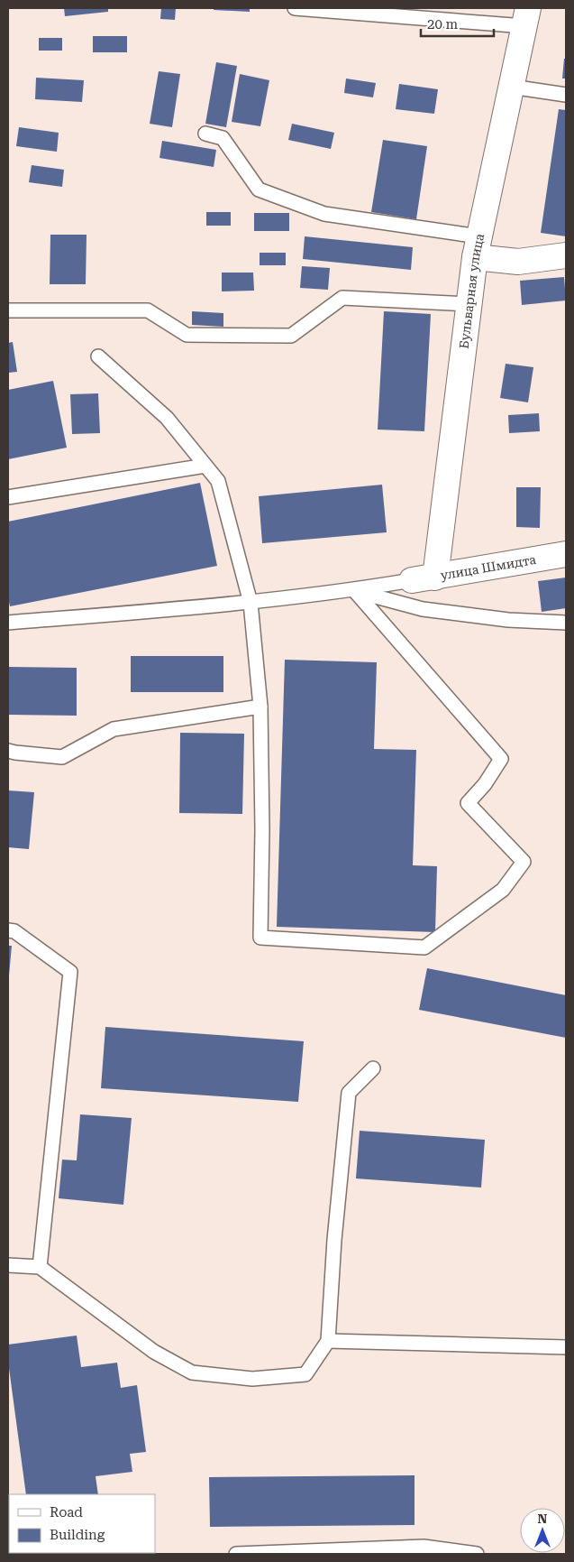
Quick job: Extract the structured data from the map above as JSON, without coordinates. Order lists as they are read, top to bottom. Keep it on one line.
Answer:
{"streets":{"street":["Бульварная улица","улица Шмидта"]},"crossings":[["Бульварная улица","улица Шмидта"]],"legend":["Road","Building"],"scale_bar":"20 m","north":"top"}
